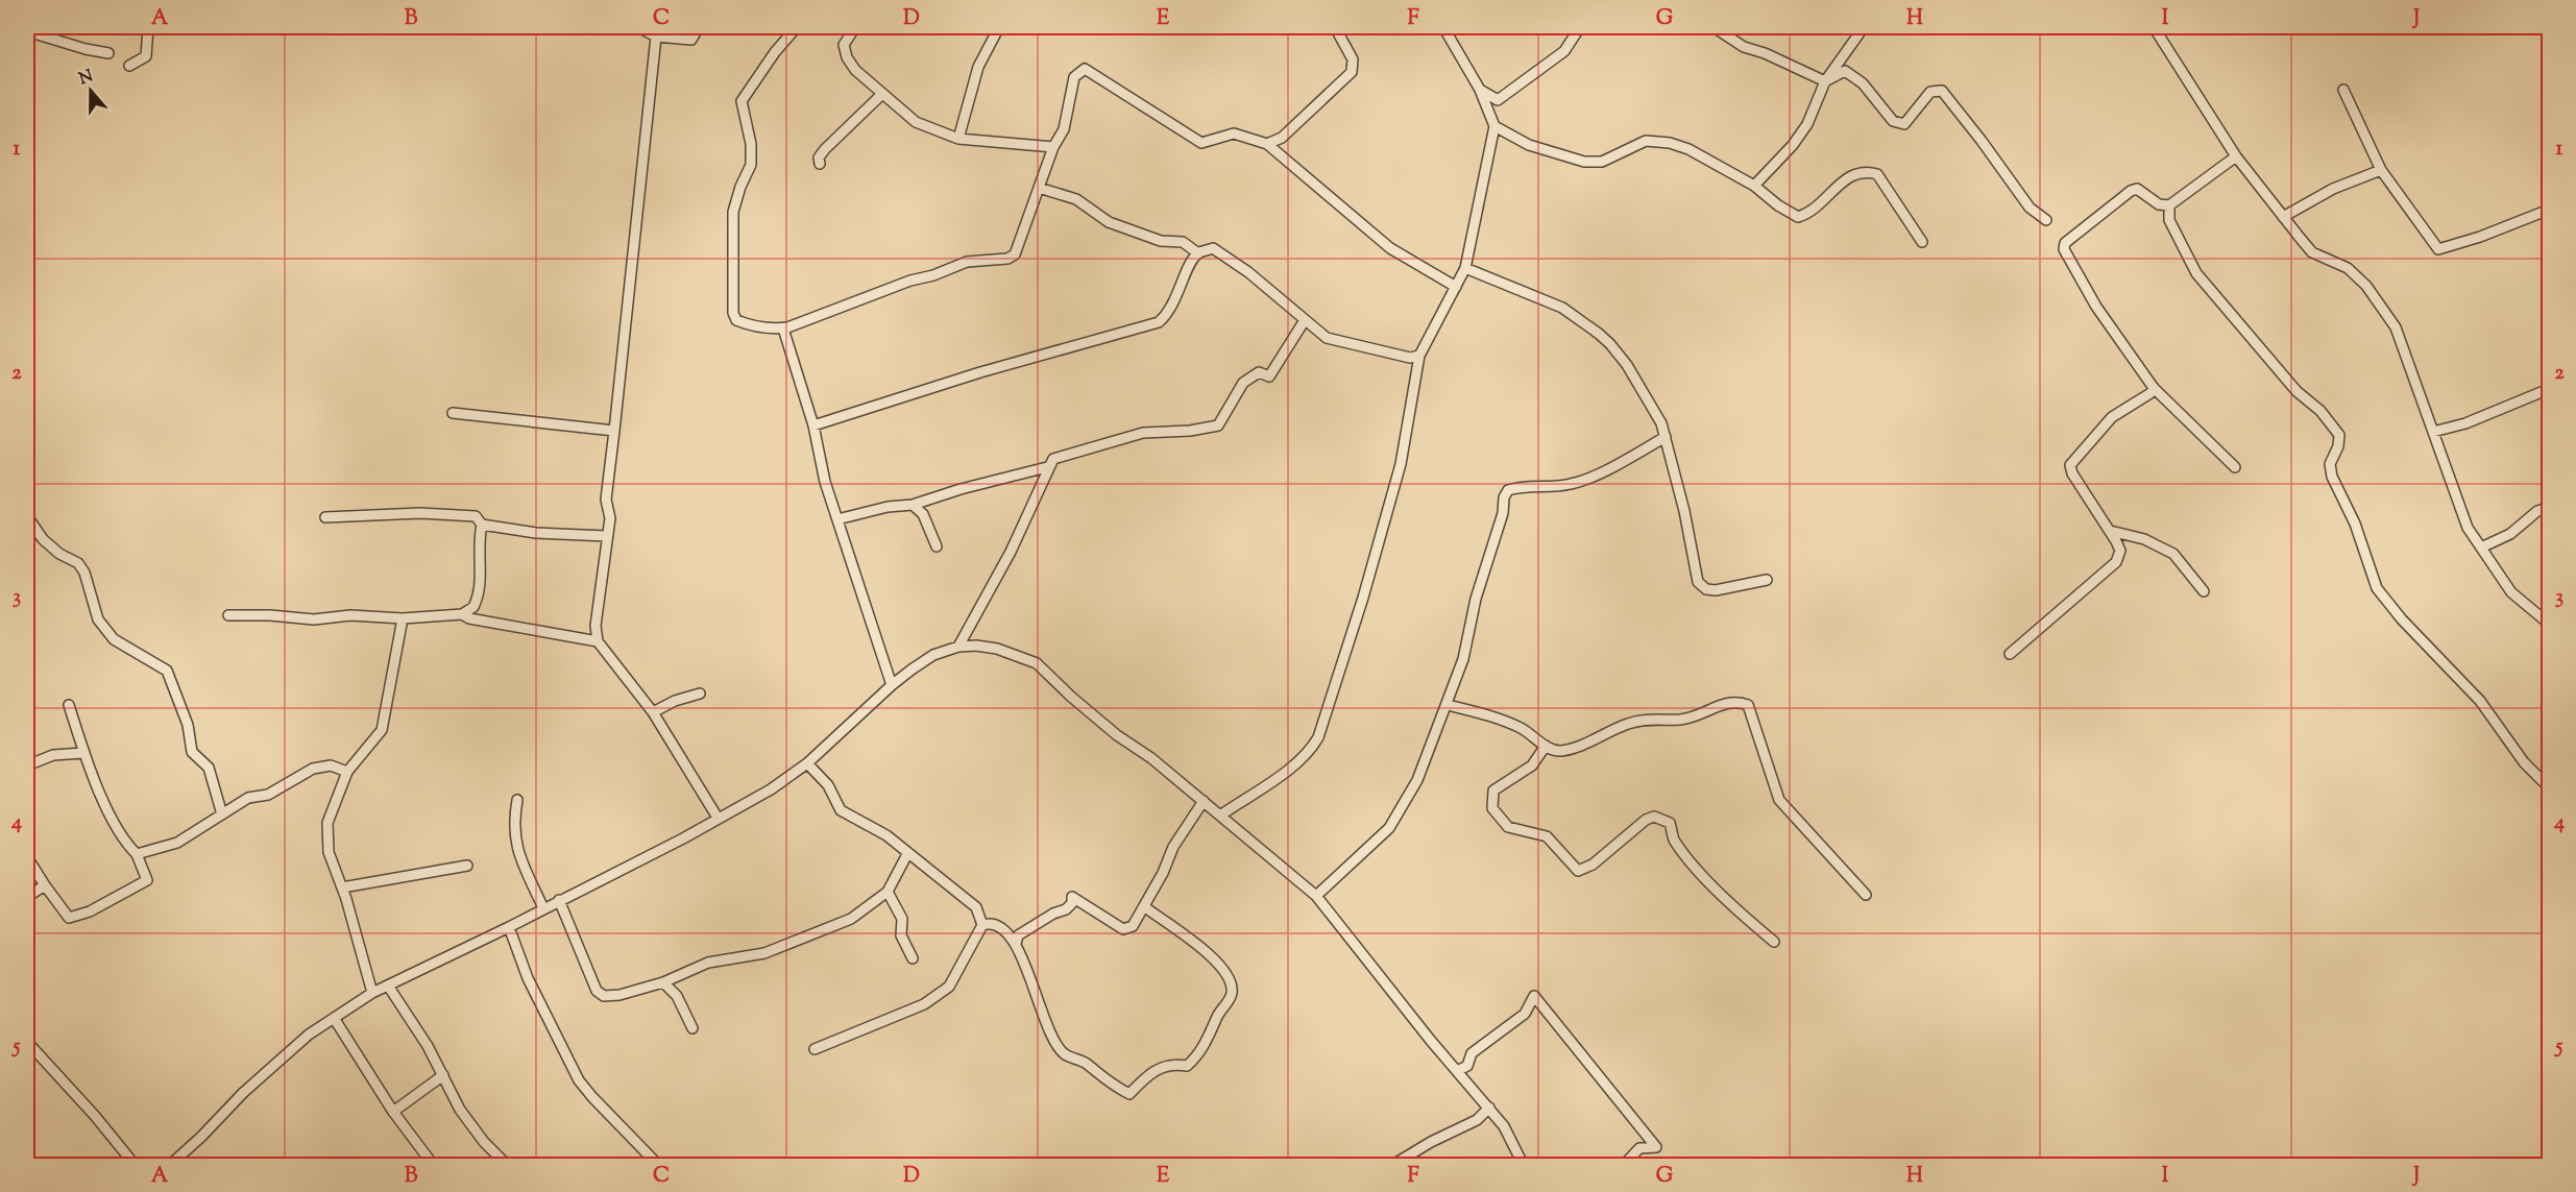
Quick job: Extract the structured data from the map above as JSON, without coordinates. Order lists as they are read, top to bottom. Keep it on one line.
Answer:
{"north":"top","grid":{"columns":["A","B","C","D","E","F","G","H","I","J"],"rows":["1","2","3","4","5"]}}
